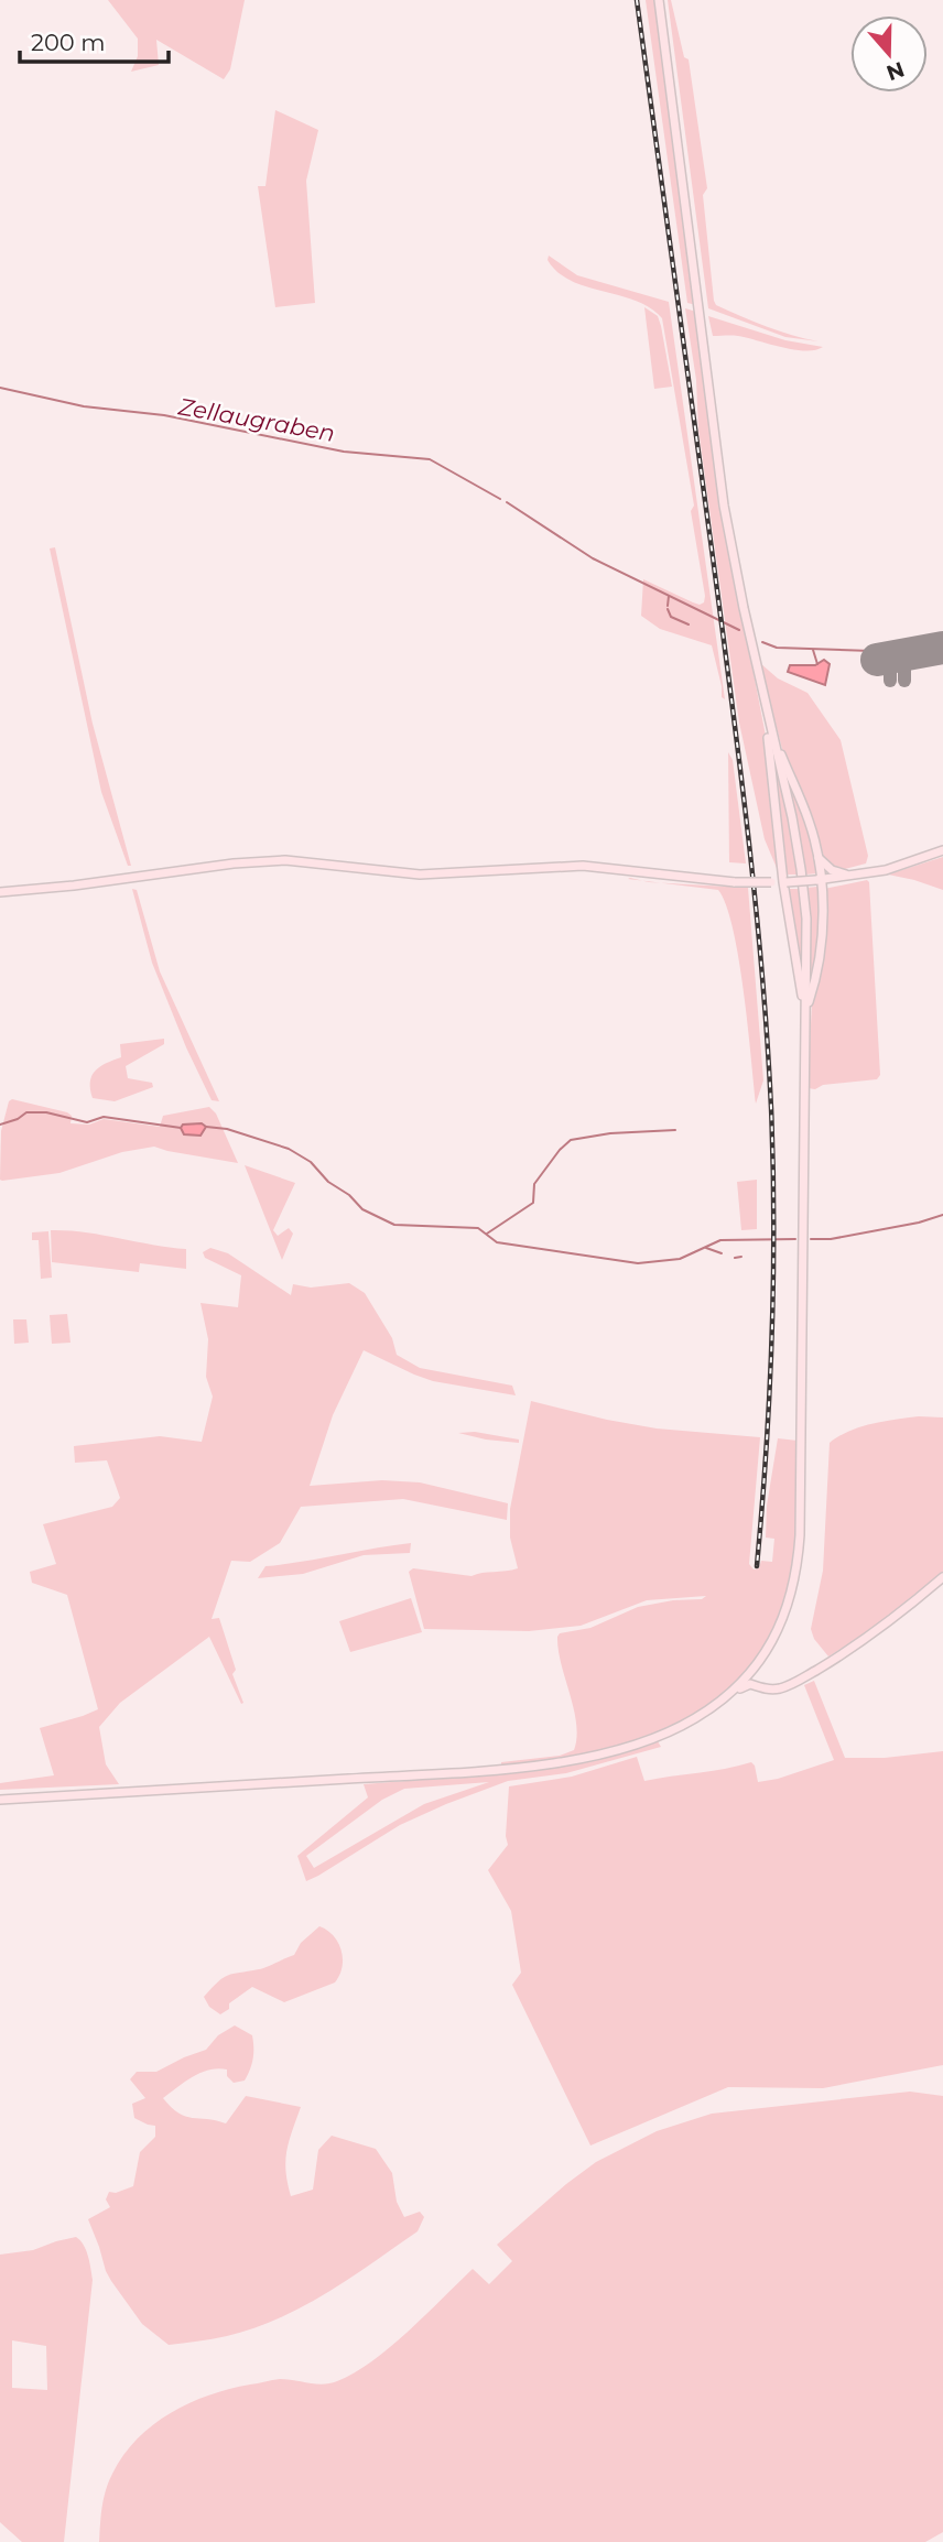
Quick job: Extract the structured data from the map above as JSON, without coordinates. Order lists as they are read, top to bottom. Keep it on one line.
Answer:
{"water":["Zellaugraben"],"scale_bar":"200 m","north":"bottom"}
